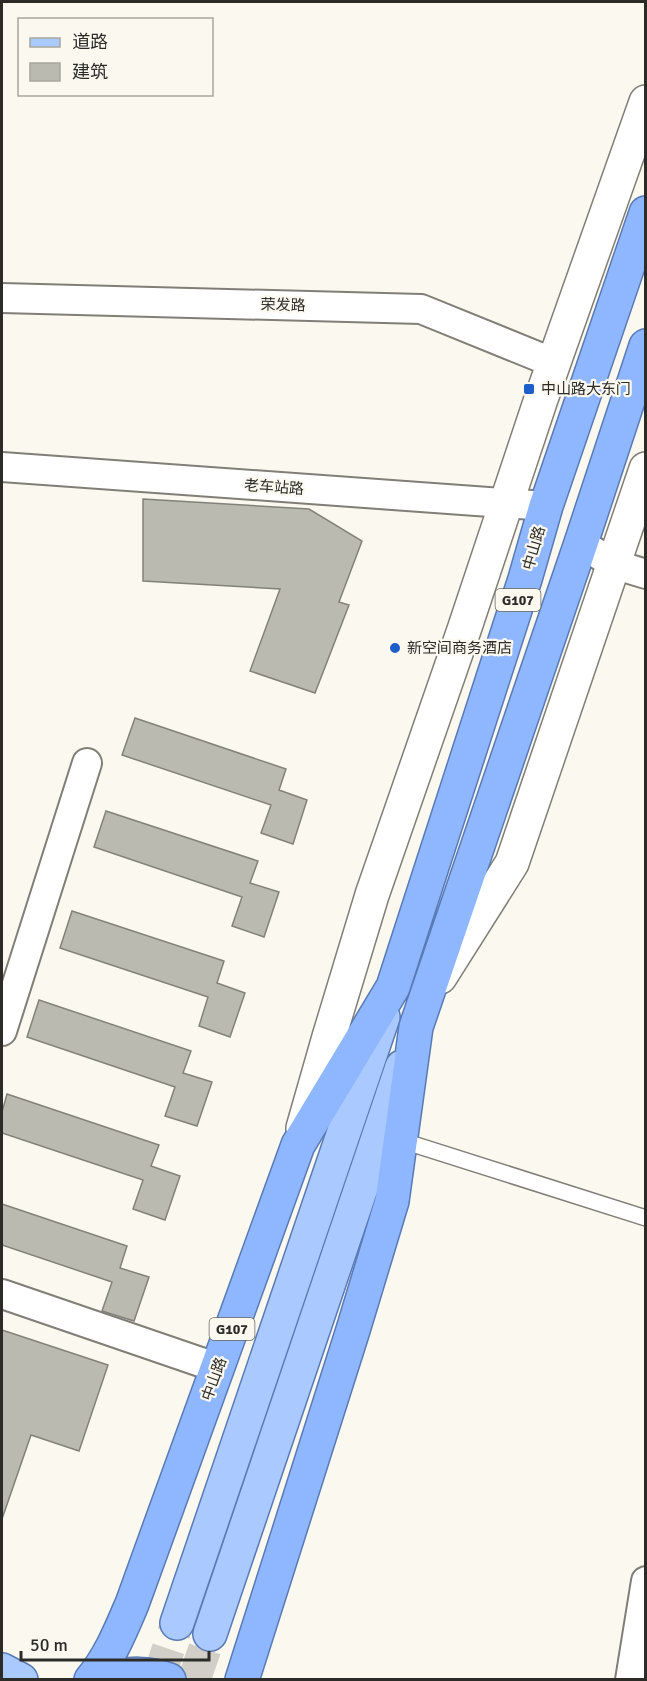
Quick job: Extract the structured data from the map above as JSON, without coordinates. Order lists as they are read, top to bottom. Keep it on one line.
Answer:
{"streets":{"highway":["中山路","G107"],"street":["荣发路","老车站路"]},"crossings":[["老车站路","中山路"]],"places":{"transit":["中山路大东门"],"other":["新空间商务酒店"]},"legend":["道路","建筑"],"scale_bar":"50 m"}
